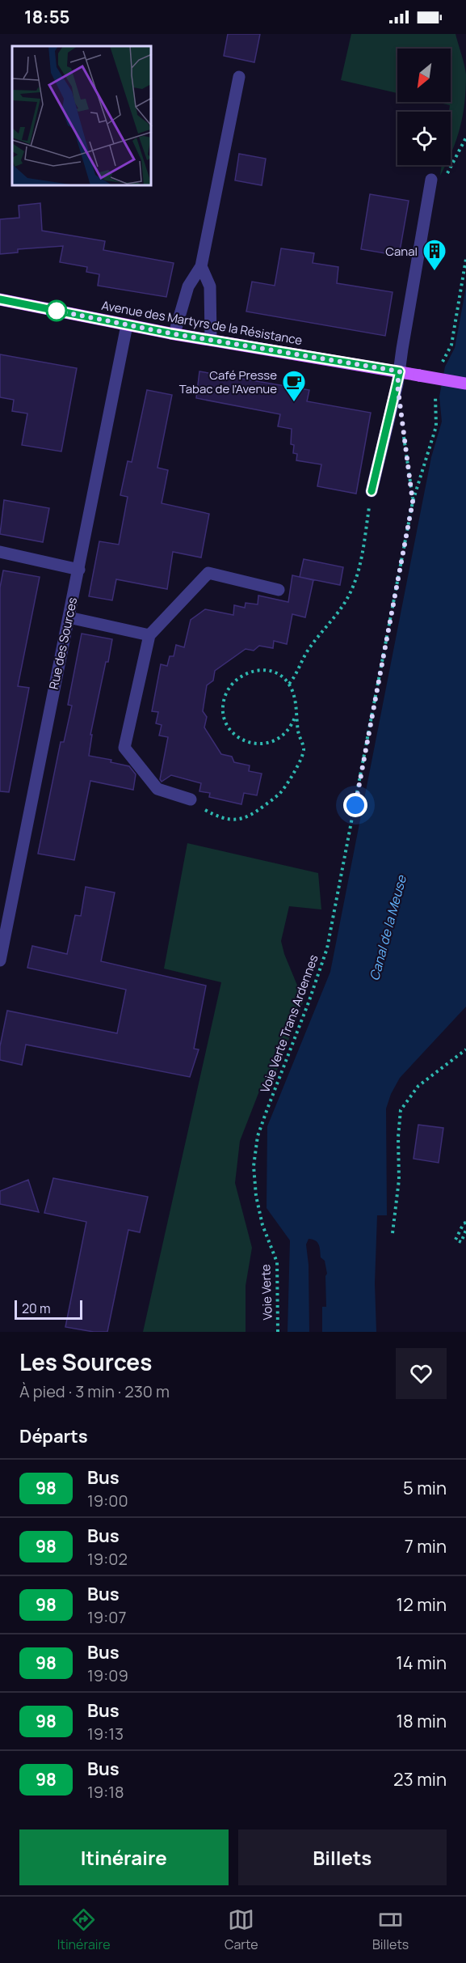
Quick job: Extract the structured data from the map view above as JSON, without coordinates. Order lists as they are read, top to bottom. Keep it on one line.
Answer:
{"streets":{"main road":["Avenue des Martyrs de la Résistance"],"street":["Rue des Sources"],"path":["Voie Verte Trans Ardennes","Voie Verte"]},"crossings":[["Avenue des Martyrs de la Résistance","Rue des Sources"],["Voie Verte Trans Ardennes","Voie Verte"]],"water":["Canal de la Meuse"],"places":{"building":["Canal"],"cafe":["Café Presse Tabac de l'Avenue"]},"lines":["bus line 98"],"scale_bar":"20 m","north":"bottom left","page":{"status":"18:55","scale":"20 m","heading":[["Les Sources","À pied · 3 min · 230 m"],"Départs"],"list":[{"mark":"98","name":"Bus","note":"19:00","value":"5 min"},{"mark":"98","name":"Bus","note":"19:02","value":"7 min"},{"mark":"98","name":"Bus","note":"19:07","value":"12 min"},{"mark":"98","name":"Bus","note":"19:09","value":"14 min"},{"mark":"98","name":"Bus","note":"19:13","value":"18 min"},{"mark":"98","name":"Bus","note":"19:18","value":"23 min"}],"buttons":["Itinéraire","Billets"],"tabs":["Itinéraire","Carte","Billets"]}}
